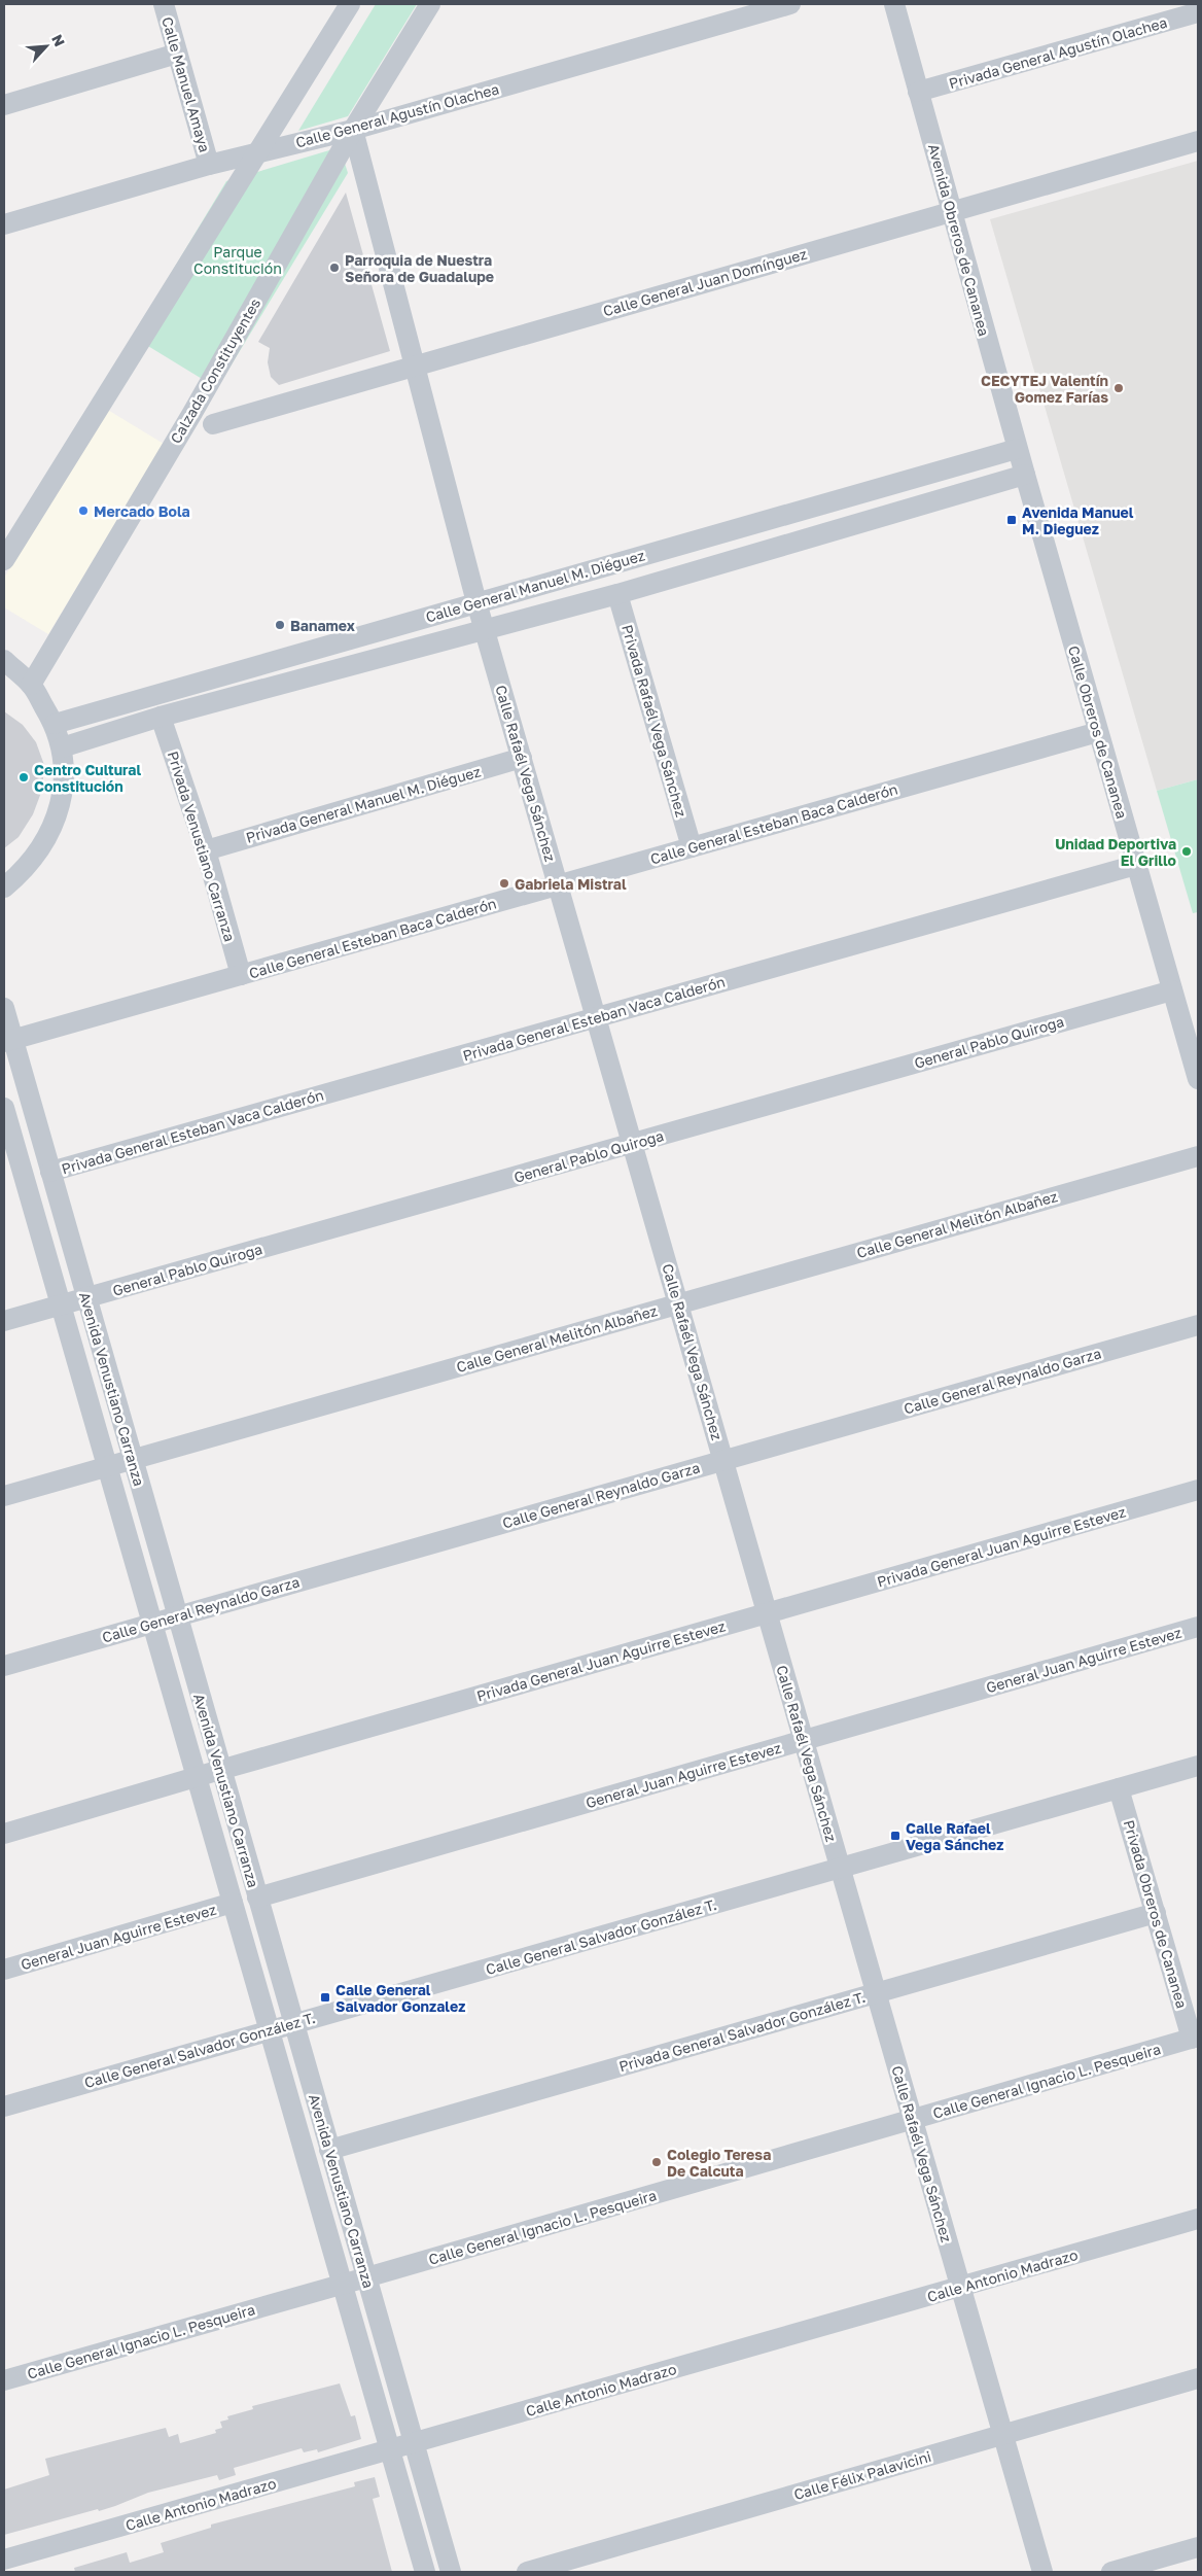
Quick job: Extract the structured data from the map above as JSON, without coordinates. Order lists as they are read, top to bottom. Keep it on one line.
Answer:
{"streets":{"street":["Privada General Agustín Olachea","Calle Manuel Amaya","Calle General Agustín Olachea","Avenida Obreros de Cananea","Calle General Juan Domínguez","Calzada Constituyentes","Calle General Manuel M. Diéguez","Privada Rafaél Vega Sánchez","Calle Obreros de Cananea","Calle Rafaél Vega Sánchez","Privada General Manuel M. Diéguez","Calle General Esteban Baca Calderón","Privada Venustiano Carranza","Privada General Esteban Vaca Calderón","General Pablo Quiroga","Calle General Melitón Albañez","Calle General Reynaldo Garza","Avenida Venustiano Carranza","Privada General Juan Aguirre Estevez","General Juan Aguirre Estevez","Privada Obreros de Cananea","Calle General Salvador González T.","Privada General Salvador González T.","Calle General Ignacio L. Pesqueira","Calle Antonio Madrazo","Calle Félix Palavicini"]},"crossings":[["Privada General Agustín Olachea","Avenida Obreros de Cananea"],["Calle Manuel Amaya","Calle General Agustín Olachea"],["Calle General Agustín Olachea","Calzada Constituyentes"],["Calle General Agustín Olachea","Calle Rafaél Vega Sánchez"],["Avenida Obreros de Cananea","Calle General Juan Domínguez"],["Avenida Obreros de Cananea","Calle General Manuel M. Diéguez"],["Avenida Obreros de Cananea","Calle Obreros de Cananea"],["Calle General Juan Domínguez","Calle Rafaél Vega Sánchez"],["Calzada Constituyentes","Calle Rafaél Vega Sánchez"],["Calle General Manuel M. Diéguez","Privada Rafaél Vega Sánchez"],["Calle General Manuel M. Diéguez","Calle Obreros de Cananea"],["Calle General Manuel M. Diéguez","Calle Rafaél Vega Sánchez"],["Calle General Manuel M. Diéguez","Privada Venustiano Carranza"],["Privada Rafaél Vega Sánchez","Calle General Esteban Baca Calderón"],["Calle Obreros de Cananea","Calle General Esteban Baca Calderón"],["Calle Obreros de Cananea","Privada General Esteban Vaca Calderón"],["Calle Obreros de Cananea","General Pablo Quiroga"],["Calle Rafaél Vega Sánchez","Privada General Manuel M. Diéguez"],["Calle Rafaél Vega Sánchez","Calle General Esteban Baca Calderón"],["Calle Rafaél Vega Sánchez","Privada General Esteban Vaca Calderón"],["Calle Rafaél Vega Sánchez","General Pablo Quiroga"],["Calle Rafaél Vega Sánchez","Calle General Melitón Albañez"],["Calle Rafaél Vega Sánchez","Calle General Reynaldo Garza"],["Calle Rafaél Vega Sánchez","Privada General Juan Aguirre Estevez"],["Calle Rafaél Vega Sánchez","General Juan Aguirre Estevez"],["Calle Rafaél Vega Sánchez","Calle General Salvador González T."],["Calle Rafaél Vega Sánchez","Privada General Salvador González T."],["Calle Rafaél Vega Sánchez","Calle General Ignacio L. Pesqueira"],["Calle Rafaél Vega Sánchez","Calle Antonio Madrazo"],["Calle Rafaél Vega Sánchez","Calle Félix Palavicini"],["Privada General Manuel M. Diéguez","Privada Venustiano Carranza"],["Calle General Esteban Baca Calderón","Privada Venustiano Carranza"],["Calle General Esteban Baca Calderón","Avenida Venustiano Carranza"],["Privada General Esteban Vaca Calderón","Avenida Venustiano Carranza"],["General Pablo Quiroga","Avenida Venustiano Carranza"],["Calle General Melitón Albañez","Avenida Venustiano Carranza"],["Calle General Reynaldo Garza","Avenida Venustiano Carranza"],["Avenida Venustiano Carranza","Privada General Juan Aguirre Estevez"],["Avenida Venustiano Carranza","General Juan Aguirre Estevez"],["Avenida Venustiano Carranza","Calle General Salvador González T."],["Avenida Venustiano Carranza","Privada General Salvador González T."],["Avenida Venustiano Carranza","Calle General Ignacio L. Pesqueira"],["Avenida Venustiano Carranza","Calle Antonio Madrazo"],["Privada Obreros de Cananea","Calle General Salvador González T."],["Privada Obreros de Cananea","Privada General Salvador González T."],["Privada Obreros de Cananea","Calle General Ignacio L. Pesqueira"]],"parks":["Parque Constitución"],"places":{"other":["Parroquia de Nuestra Señora de Guadalupe","CECYTEJ Valentín Gomez Farías","Mercado Bola","Banamex","Centro Cultural Constitución","Unidad Deportiva El Grillo","Gabriela Mistral","Colegio Teresa De Calcuta"],"transit":["Avenida Manuel M. Dieguez","Calle Rafael Vega Sánchez","Calle General Salvador Gonzalez"]},"north":"top right"}
